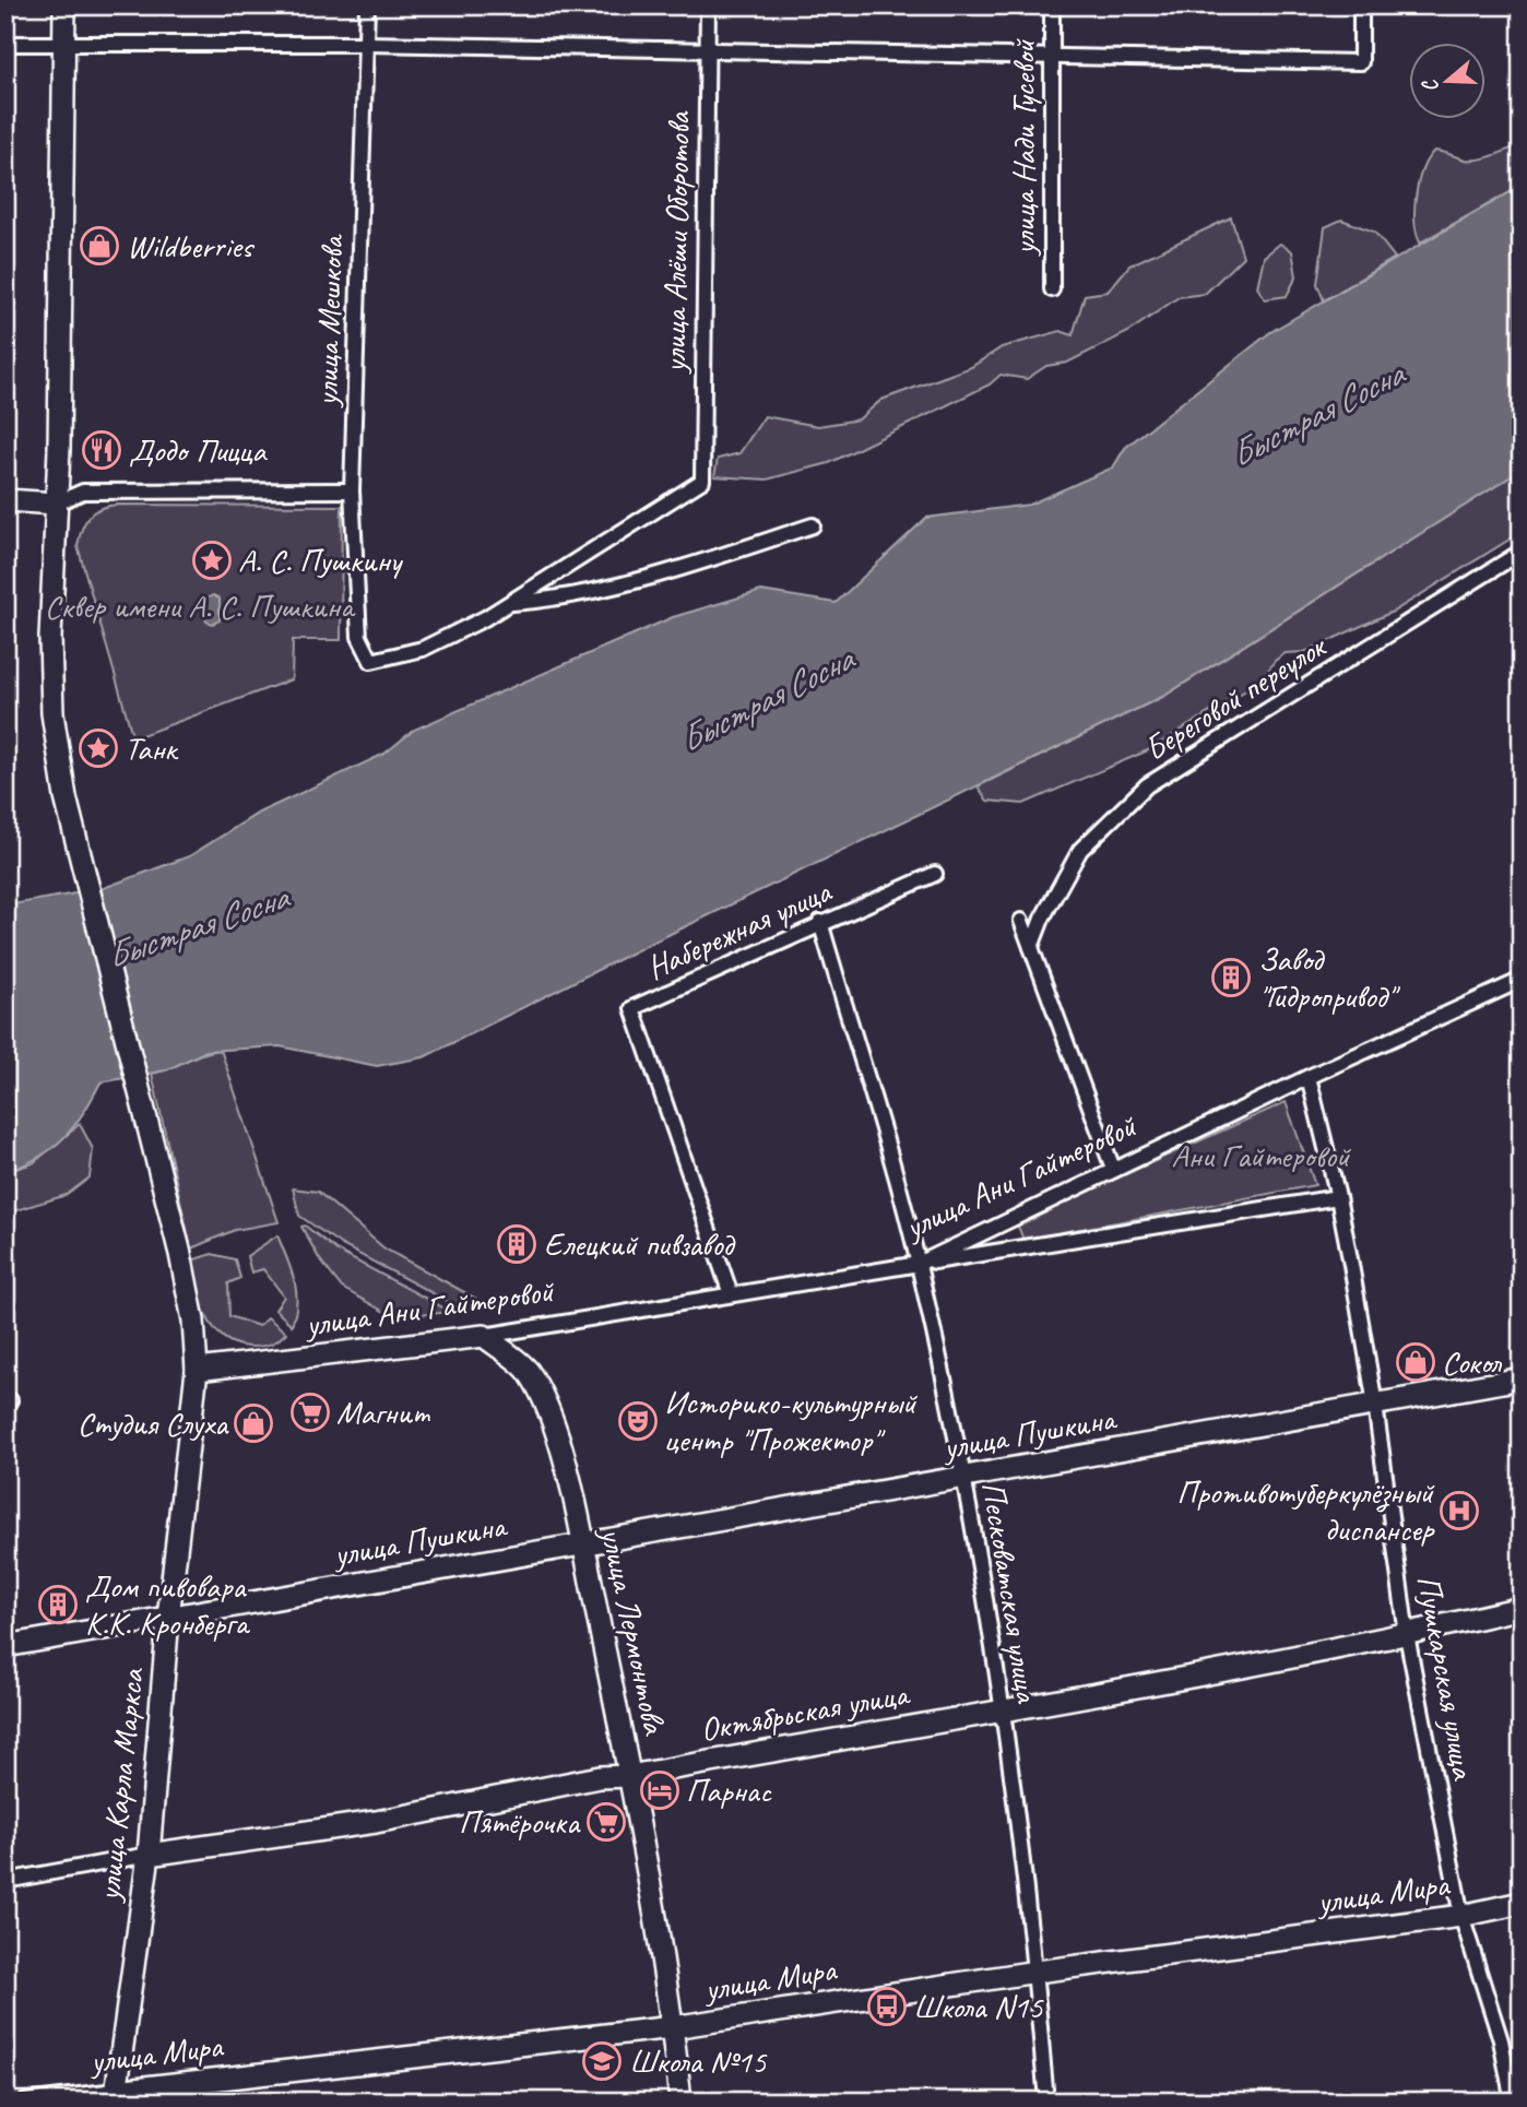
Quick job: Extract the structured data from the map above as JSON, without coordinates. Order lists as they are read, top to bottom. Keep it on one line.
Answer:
{"streets":{"street":["улица Нади Гусевой","улица Алёши Оборотова","улица Мешкова","Береговой переулок","Набережная улица","улица Ани Гайтеровой","улица Пушкина","Песковатская улица","улица Лермонтова","Пушкарская улица","Октябрьская улица","улица Карла Маркса","улица Мира"]},"crossings":[["улица Алёши Оборотова","улица Мешкова"],["Набережная улица","улица Ани Гайтеровой"],["Набережная улица","Песковатская улица"],["улица Ани Гайтеровой","Песковатская улица"],["улица Ани Гайтеровой","улица Лермонтова"],["улица Ани Гайтеровой","Пушкарская улица"],["улица Ани Гайтеровой","улица Карла Маркса"],["улица Пушкина","Песковатская улица"],["улица Пушкина","улица Лермонтова"],["улица Пушкина","Пушкарская улица"],["улица Пушкина","улица Карла Маркса"],["Песковатская улица","Октябрьская улица"],["Песковатская улица","улица Мира"],["улица Лермонтова","Октябрьская улица"],["улица Лермонтова","улица Мира"],["Пушкарская улица","Октябрьская улица"],["Пушкарская улица","улица Мира"],["Октябрьская улица","улица Карла Маркса"],["улица Карла Маркса","улица Мира"]],"water":["Быстрая Сосна"],"parks":["Сквер имени А. С. Пушкина","Ани Гайтеровой"],"places":{"shop":["Wildberries","Сокол","Студия Слуха"],"restaurant":["Додо Пицца"],"place":["А. С. Пушкину","Танк"],"building":["Завод \"Гидропривод\"","Елецкий пивзавод","Дом пивовара К.К. Кронберга"],"supermarket":["Магнит","Пятёрочка"],"theatre":["Историко-культурный центр \"Прожектор\""],"hospital":["Противотуберкулёзный диспансер"],"hotel":["Парнас"],"bus stop":["Школа N15"],"school or university":["Школа №15"]},"north":"left"}
